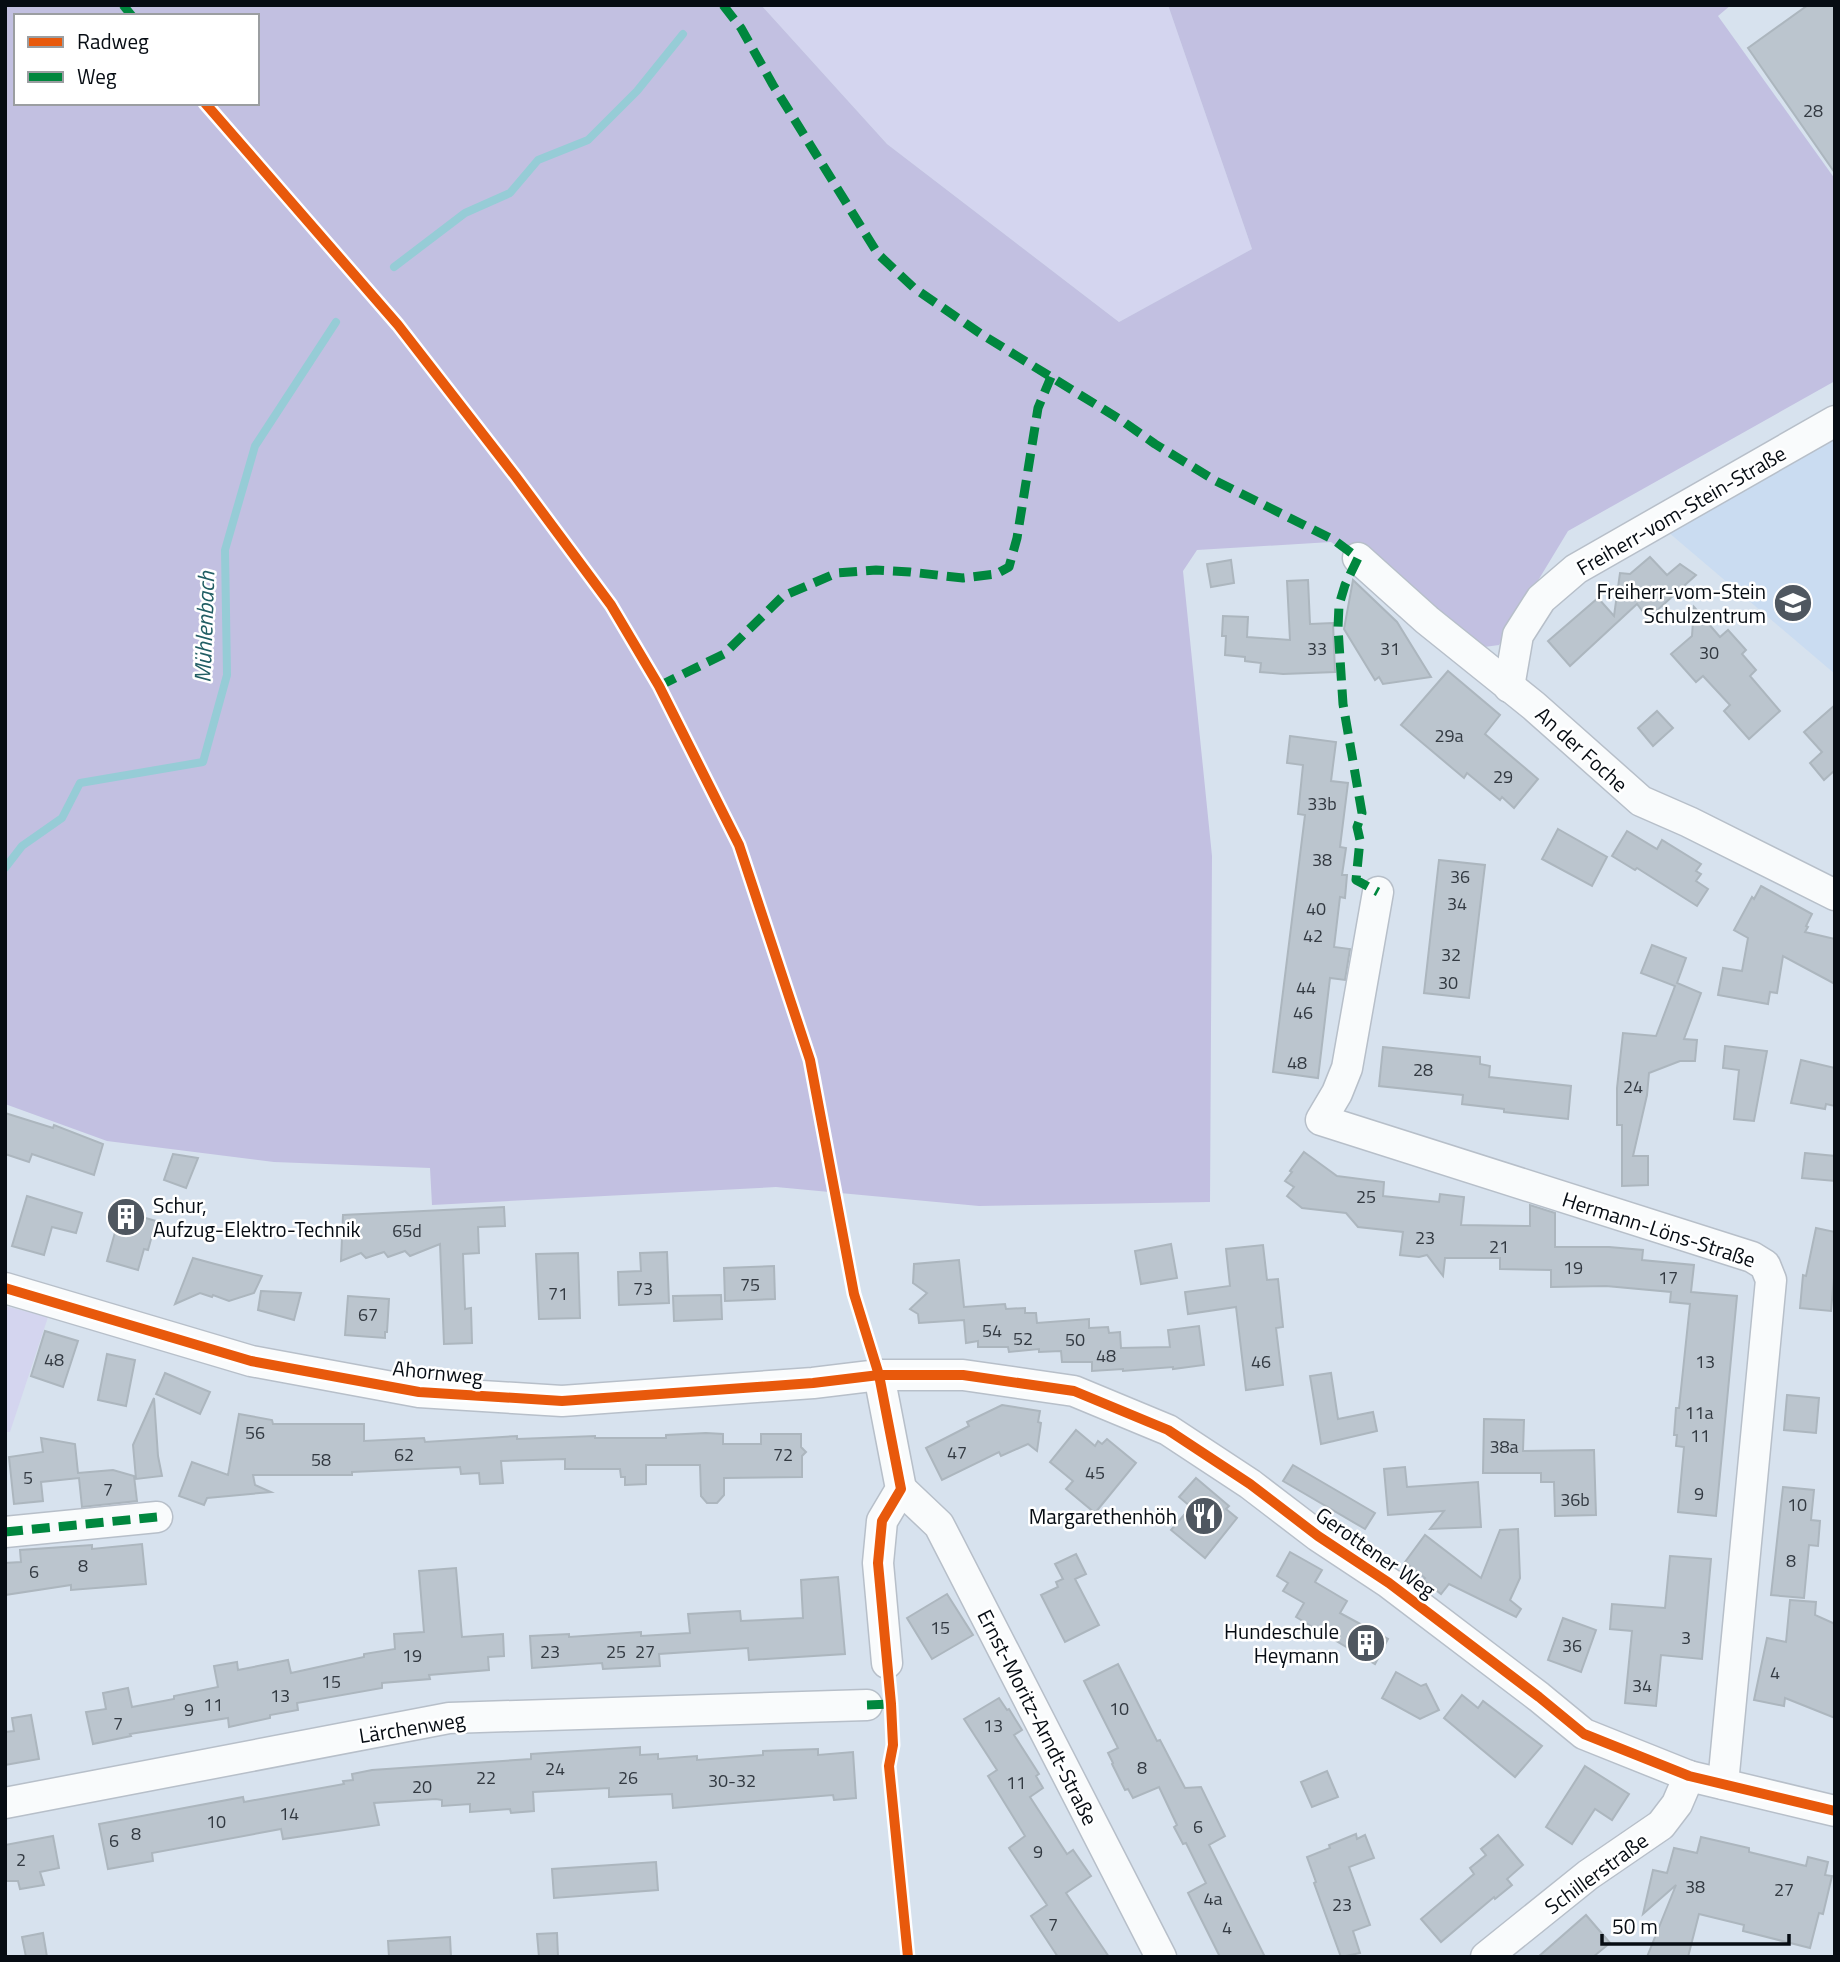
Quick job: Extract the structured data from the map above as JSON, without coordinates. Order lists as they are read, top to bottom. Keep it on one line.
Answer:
{"streets":{"street":["Freiherr-vom-Stein-Straße","An der Foche","Hermann-Löns-Straße","Ahornweg","Gerottener Weg","Ernst-Moritz-Arndt-Straße","Lärchenweg","Schillerstraße"]},"crossings":[["Freiherr-vom-Stein-Straße","An der Foche"],["Hermann-Löns-Straße","Gerottener Weg"],["Ahornweg","Gerottener Weg"],["Gerottener Weg","Schillerstraße"]],"water":["Mühlenbach"],"places":{"school or university":["Freiherr-vom-Stein Schulzentrum"],"building":["Schur, Aufzug-Elektro-Technik","Hundeschule Heymann"],"restaurant":["Margarethenhöh"]},"house_numbers":["28","33","31","30","29a","29","33b","38","36","34","40","42","32","30","44","46","48","28","24","25","65d","23","21","19","17","75","73","71","67","54","52","50","48","48","46","13","11a","56","11","38a","47","62","72","58","45","5","7","9","36b","10","8","8","6","15","3","36","23","25","27","19","4","15","34","13","11","10","9","7","13","8","24","22","26","30-32","11","20","14","10","6","8","6","9","2","38","27","4a","23","7","4"],"legend":["Radweg","Weg"],"scale_bar":"50 m"}
